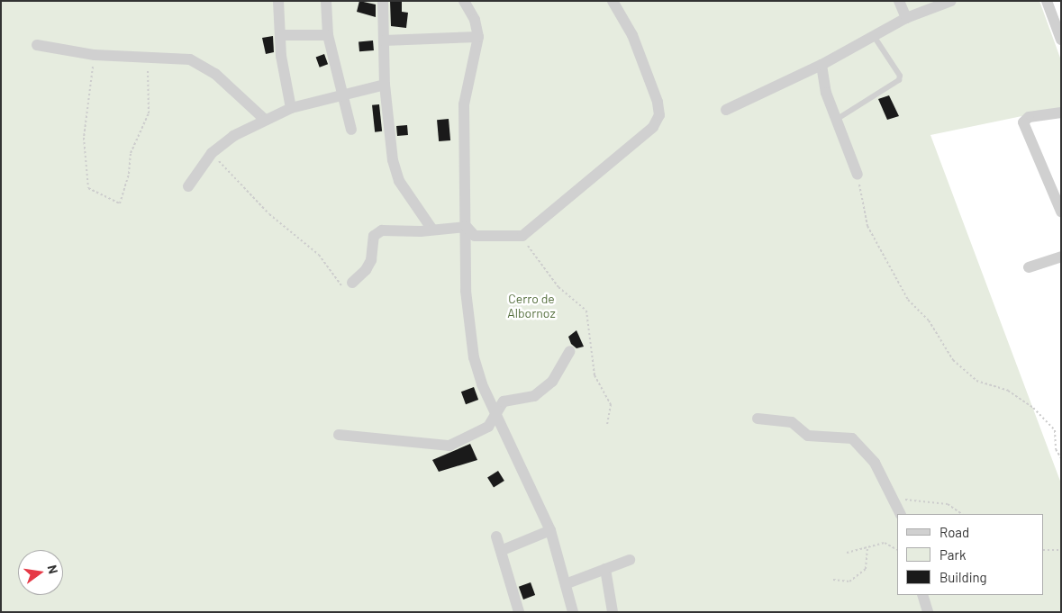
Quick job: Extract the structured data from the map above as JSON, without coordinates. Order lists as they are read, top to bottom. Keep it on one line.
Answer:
{"parks":["Cerro de Albornoz"],"legend":["Road","Park","Building"],"north":"right"}
